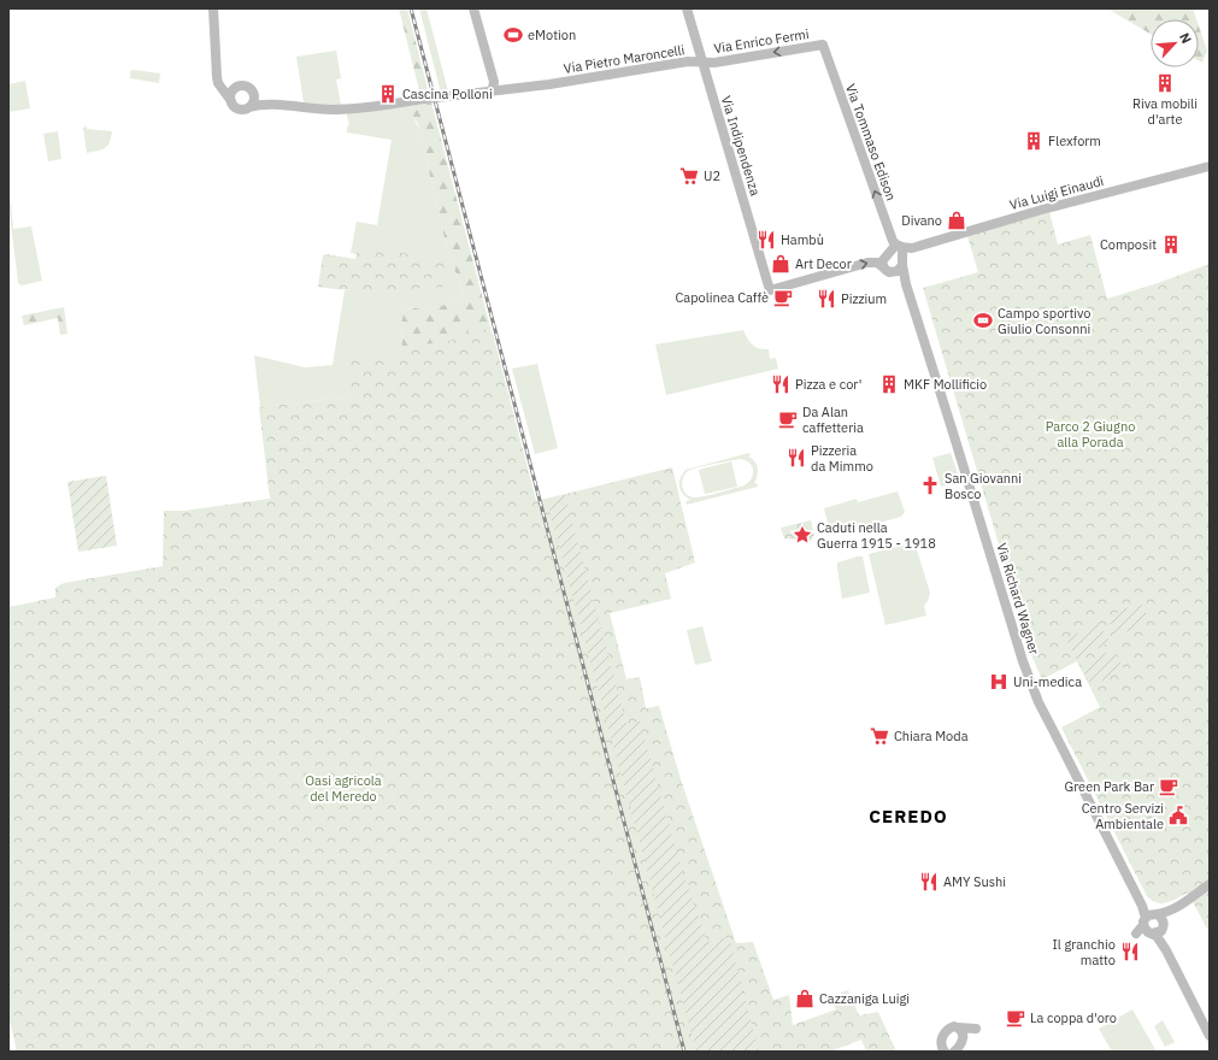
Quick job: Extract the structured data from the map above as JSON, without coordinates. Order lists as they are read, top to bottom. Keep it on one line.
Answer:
{"streets":{"street":["Via Enrico Fermi","Via Pietro Maroncelli","Via Tommaso Edison","Via Indipendenza","Via Luigi Einaudi","Via Richard Wagner"]},"crossings":[["Via Enrico Fermi","Via Pietro Maroncelli"],["Via Enrico Fermi","Via Tommaso Edison"],["Via Enrico Fermi","Via Indipendenza"],["Via Pietro Maroncelli","Via Indipendenza"],["Via Tommaso Edison","Via Luigi Einaudi"],["Via Tommaso Edison","Via Richard Wagner"],["Via Luigi Einaudi","Via Richard Wagner"]],"one_way":["Via Enrico Fermi","Via Tommaso Edison"],"districts":["CEREDO"],"parks":["Parco 2 Giugno alla Porada","Oasi agricola del Meredo"],"places":{"sports":["eMotion","Campo sportivo Giulio Consonni"],"building":["Riva mobili d'arte","Cascina Polloni","Flexform","Composit","MKF Mollificio"],"supermarket":["U2","Chiara Moda"],"shop":["Divano","Art Decor","Cazzaniga Luigi"],"restaurant":["Hambù","Pizzium","Pizza e cor'","Pizzeria da Mimmo","AMY Sushi","Il granchio matto"],"cafe":["Capolinea Caffè","Da Alan caffetteria","Green Park Bar","La coppa d'oro"],"church":["San Giovanni Bosco"],"place":["Caduti nella Guerra 1915 - 1918"],"hospital":["Uni-medica"],"public building":["Centro Servizi Ambientale"]},"north":"top right"}
